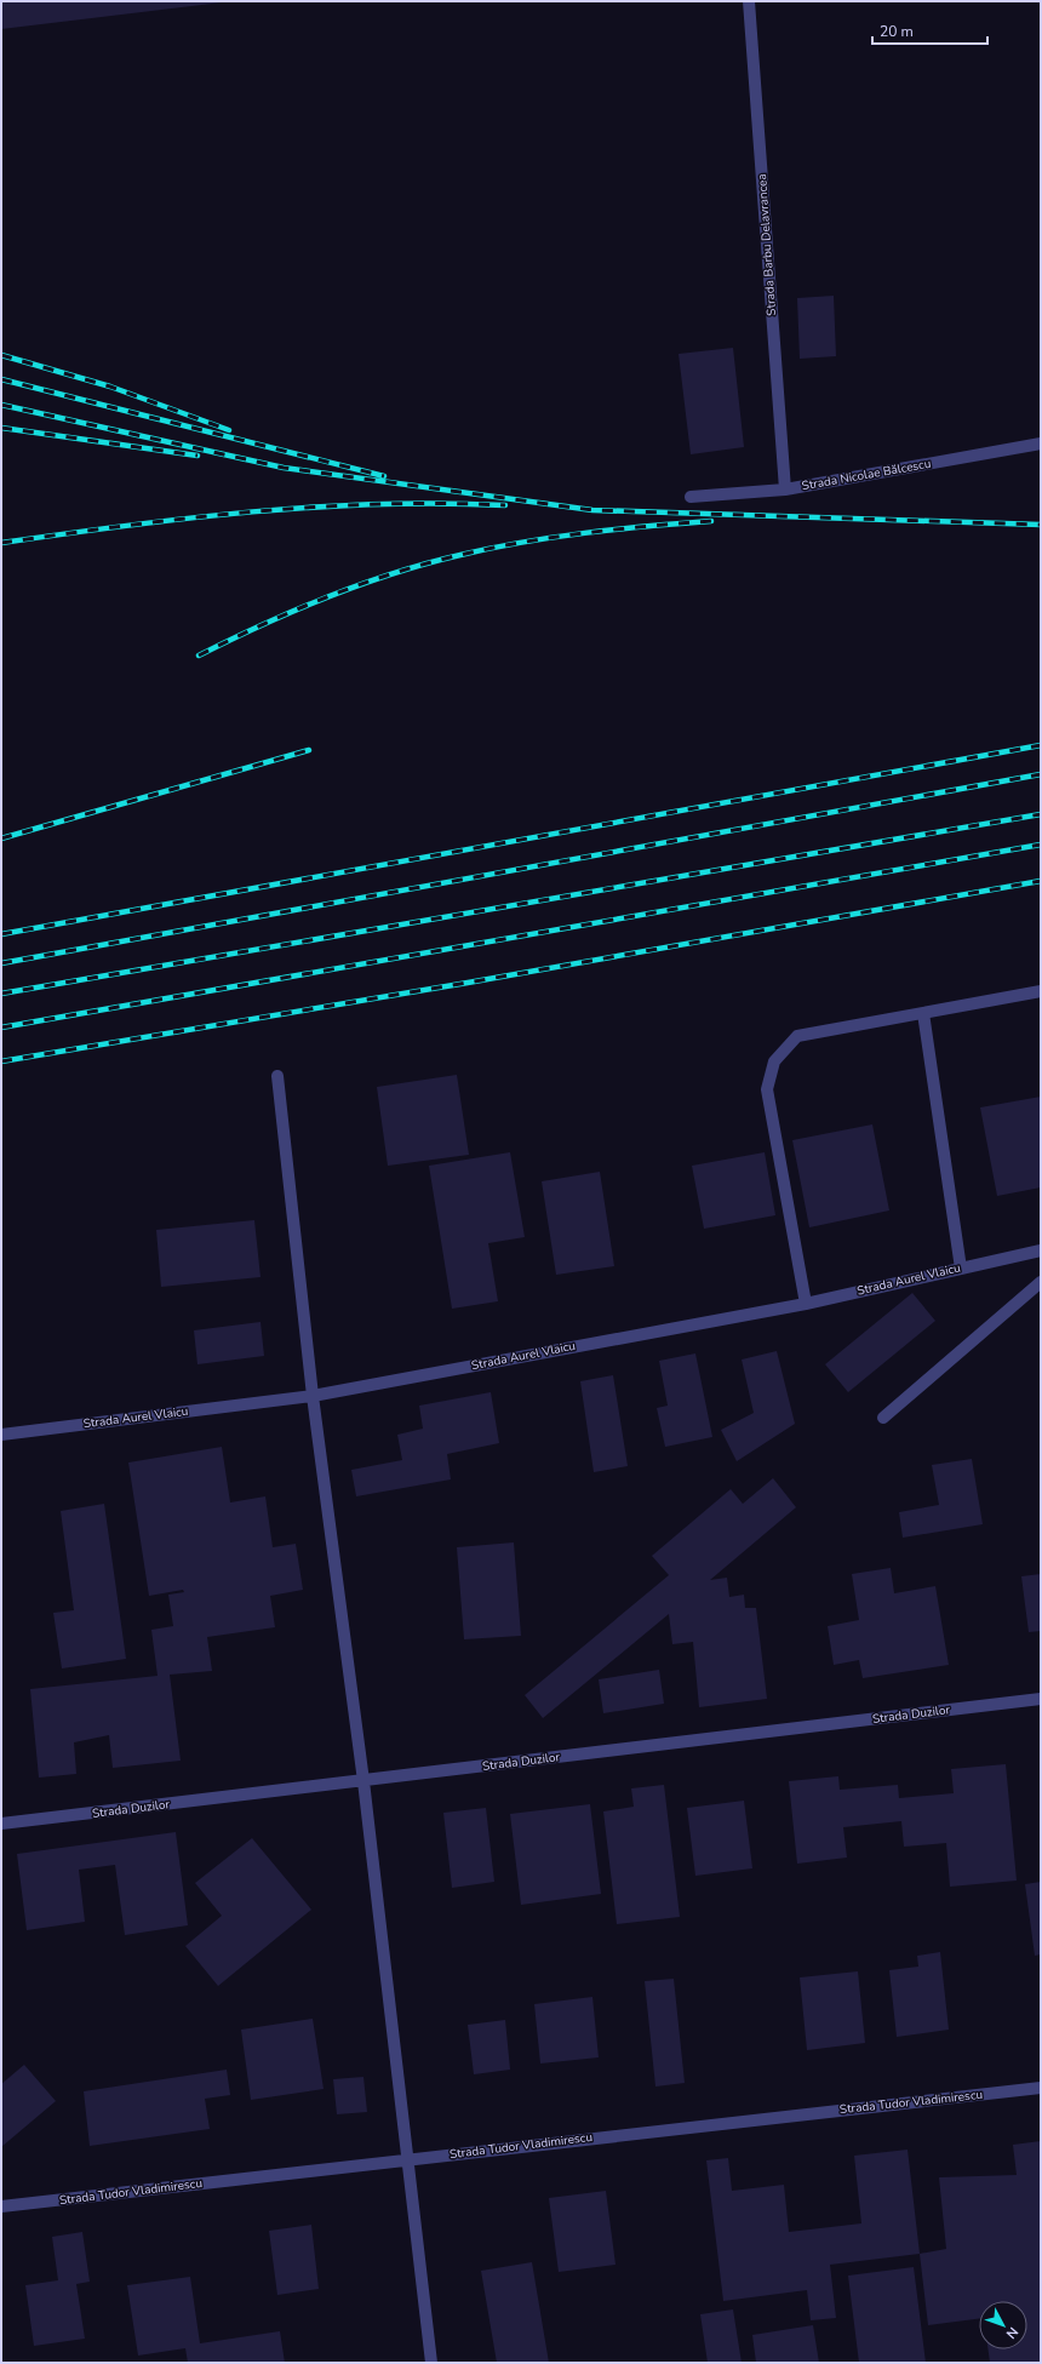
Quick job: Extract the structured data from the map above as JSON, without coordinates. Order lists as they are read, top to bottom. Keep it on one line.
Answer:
{"streets":{"street":["Strada Barbu Delavrancea","Strada Nicolae Bălcescu","Strada Aurel Vlaicu","Strada Duzilor","Strada Tudor Vladimirescu"]},"crossings":[["Strada Barbu Delavrancea","Strada Nicolae Bălcescu"]],"scale_bar":"20 m","north":"bottom right"}
